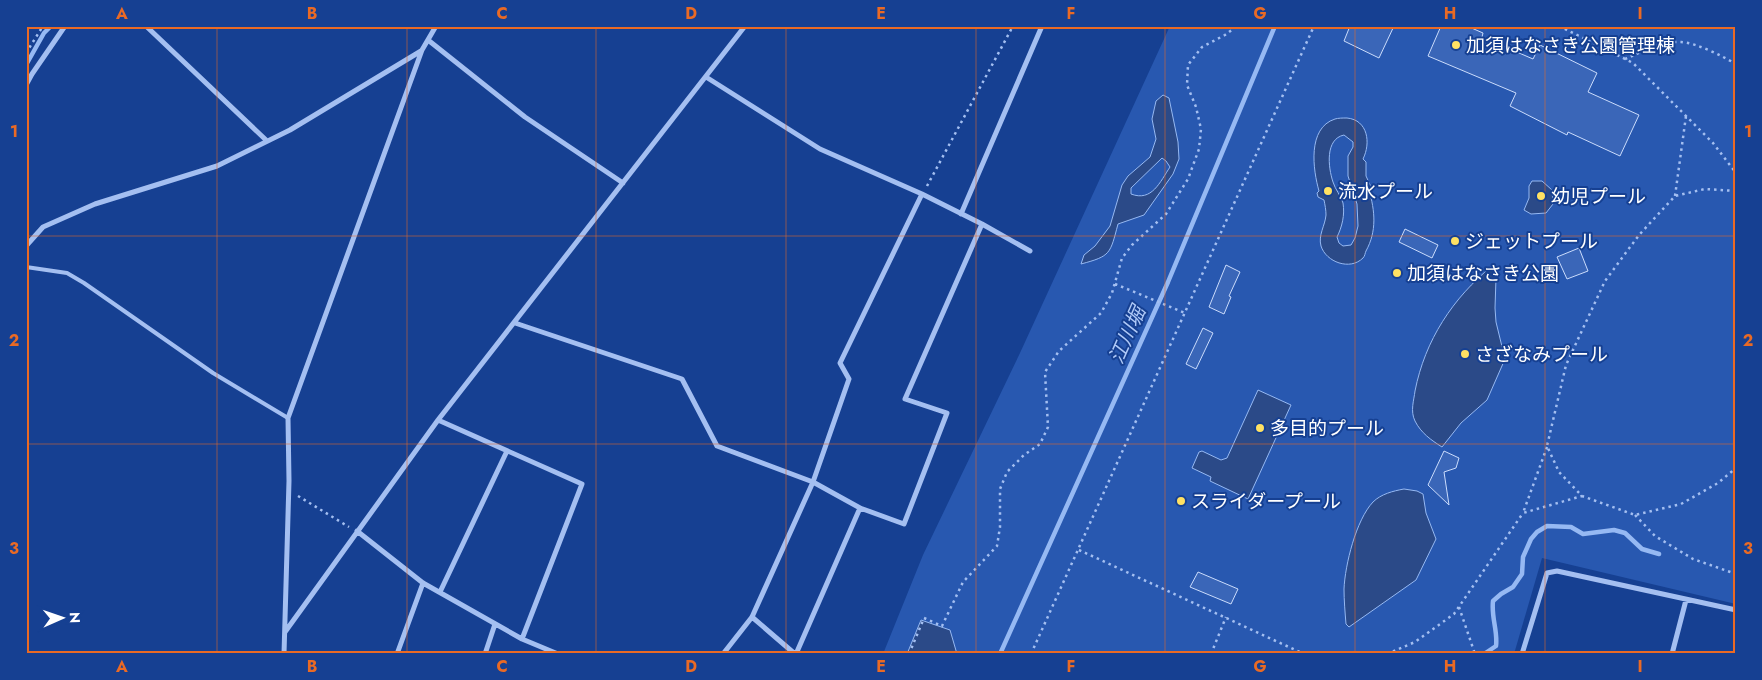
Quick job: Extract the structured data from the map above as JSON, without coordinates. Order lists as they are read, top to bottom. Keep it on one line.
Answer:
{"water":["江川堀"],"places":["加須はなさき公園管理棟","流水プール","幼児プール","ジェットプール","加須はなさき公園","さざなみプール","多目的プール","スライダープール"],"north":"right","grid":{"columns":["A","B","C","D","E","F","G","H","I"],"rows":["1","2","3"]}}
